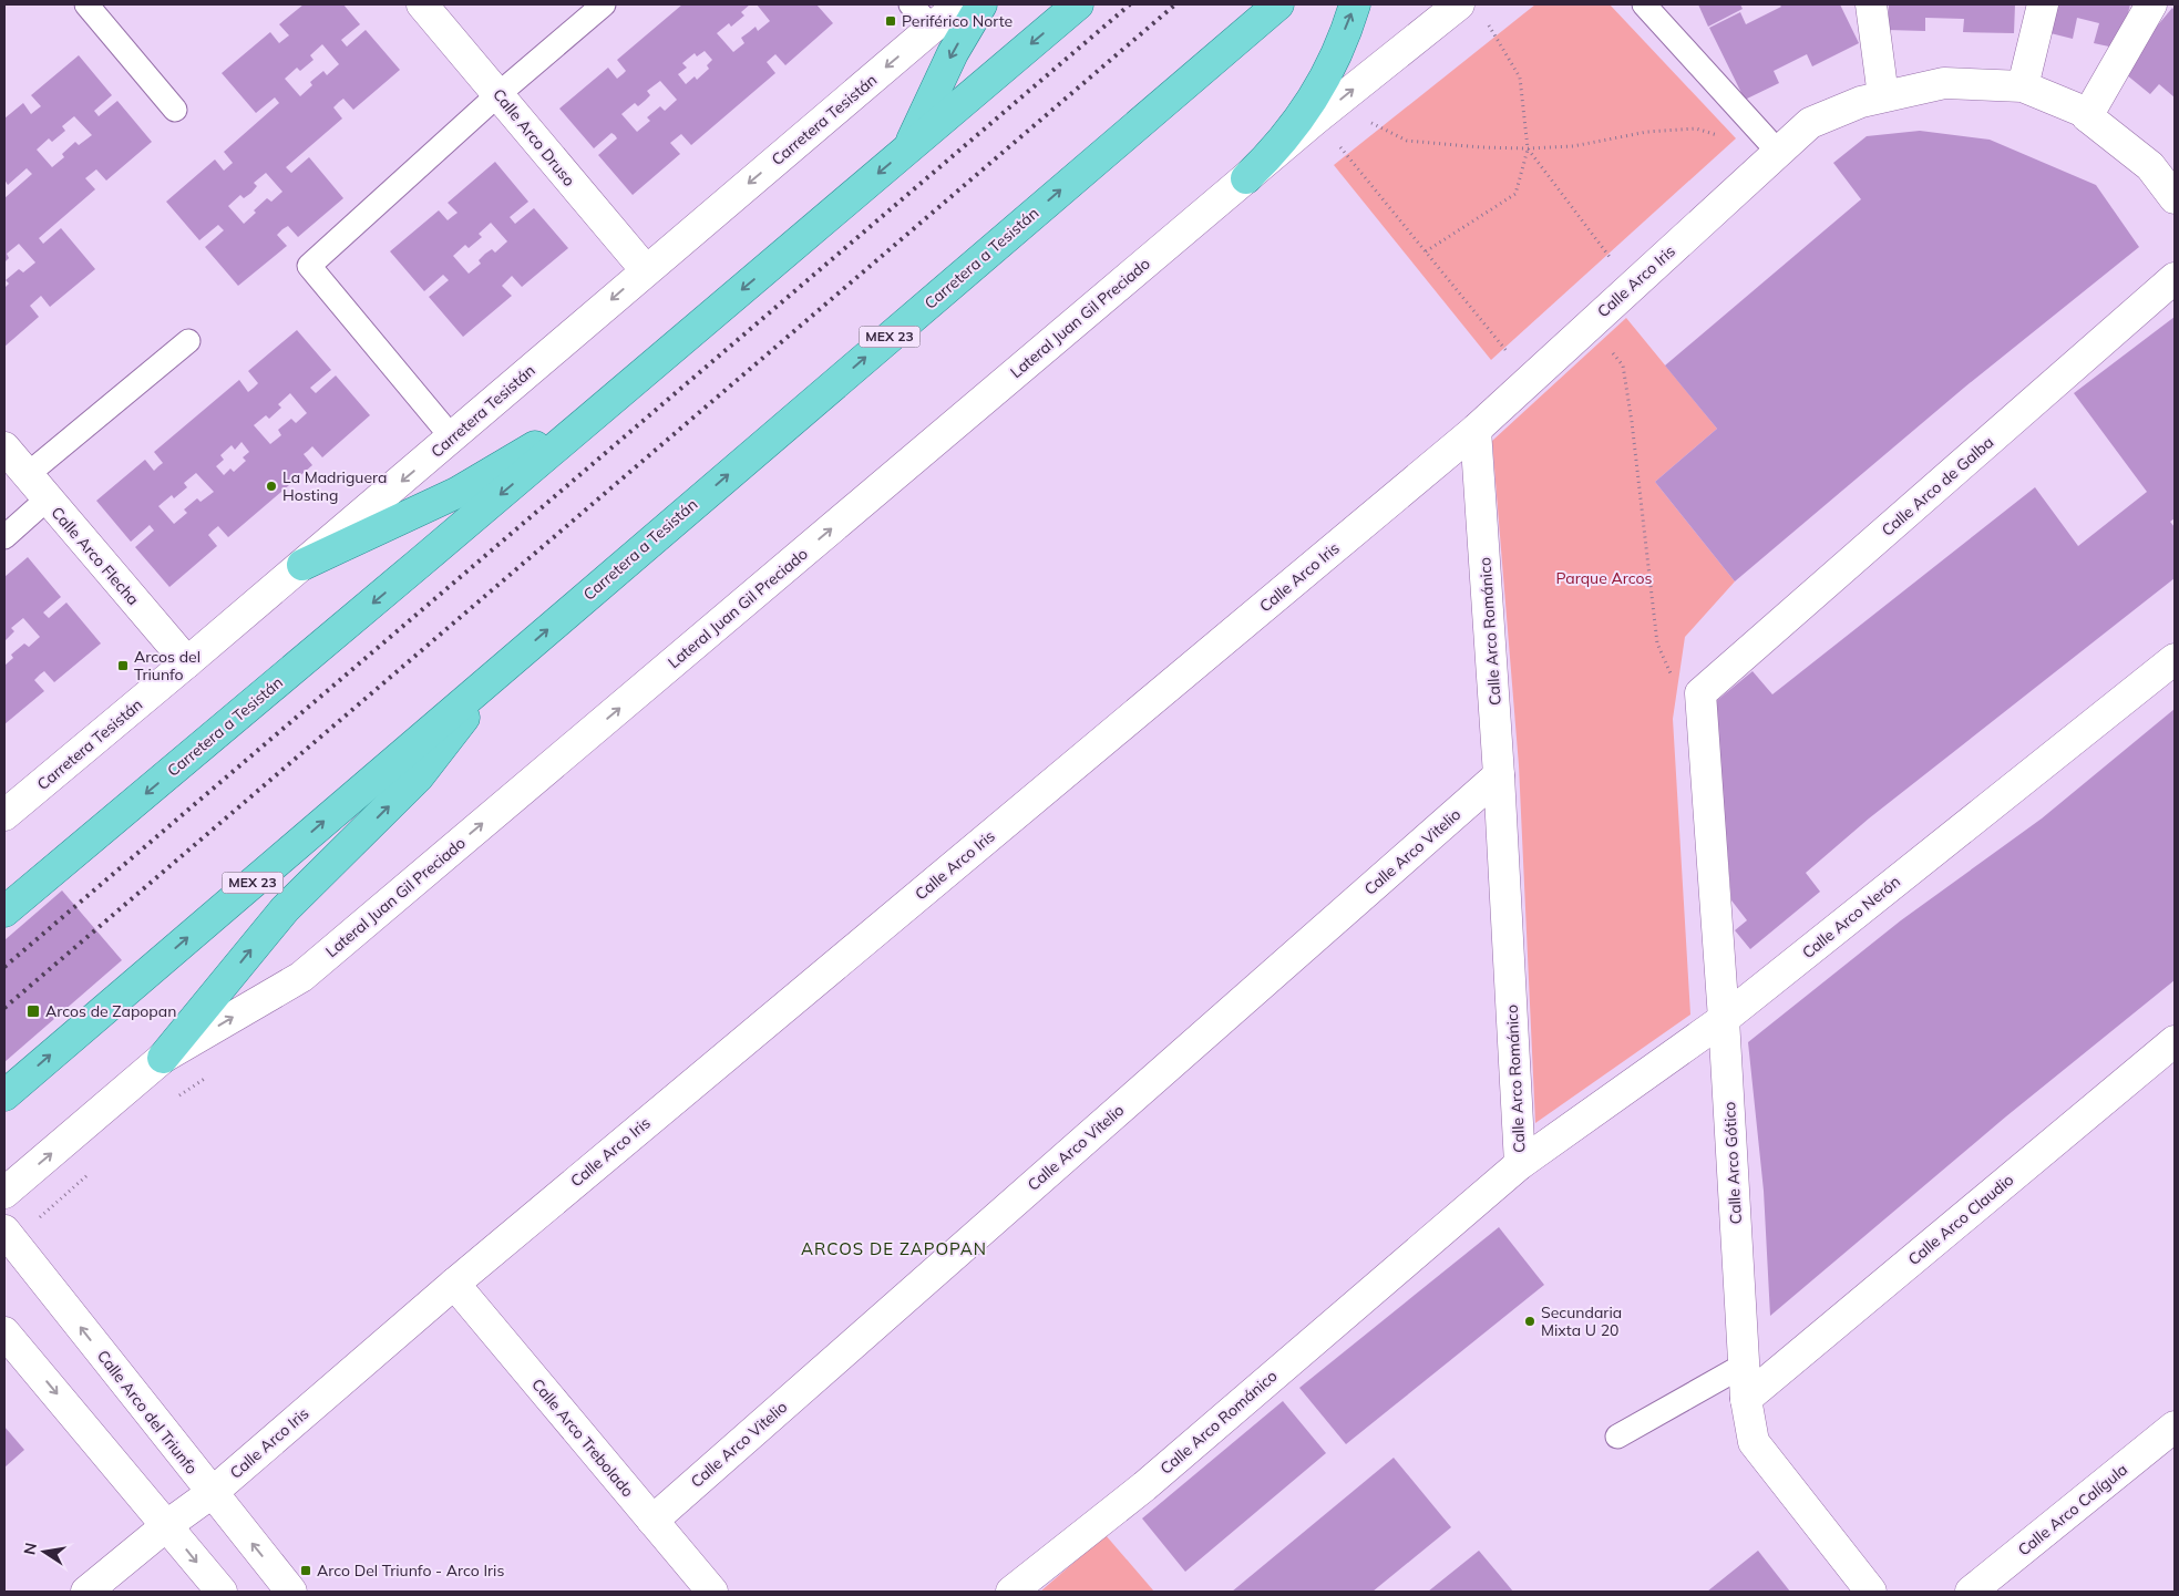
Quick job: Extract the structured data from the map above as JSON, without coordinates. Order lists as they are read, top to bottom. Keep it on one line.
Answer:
{"streets":{"main road":["Carretera a Tesistán","MEX 23"],"street":["Carretera Tesistán","Calle Arco Druso","Calle Arco Iris","Lateral Juan Gil Preciado","Calle Arco de Galba","Calle Arco Flecha","Calle Arco Románico","Calle Arco Vitelio","Calle Arco Nerón","Calle Arco Gótico","Calle Arco Claudio","Calle Arco del Triunfo","Calle Arco Trebolado","Calle Arco Calígula"]},"crossings":[["Carretera Tesistán","Calle Arco Druso"],["Carretera Tesistán","Calle Arco Flecha"],["Calle Arco Iris","Calle Arco Románico"],["Calle Arco Iris","Calle Arco del Triunfo"],["Calle Arco Iris","Calle Arco Trebolado"],["Calle Arco de Galba","Calle Arco Gótico"],["Calle Arco Románico","Calle Arco Vitelio"],["Calle Arco Románico","Calle Arco Nerón"],["Calle Arco Vitelio","Calle Arco Trebolado"],["Calle Arco Nerón","Calle Arco Gótico"],["Calle Arco Gótico","Calle Arco Claudio"]],"one_way":["Carretera Tesistán","Lateral Juan Gil Preciado"],"districts":["ARCOS DE ZAPOPAN"],"parks":["Parque Arcos"],"places":{"transit":["Periférico Norte","Arcos del Triunfo","Arcos de Zapopan","Arco Del Triunfo - Arco Iris"],"other":["La Madriguera Hosting","Secundaria Mixta U 20"]},"north":"left"}
